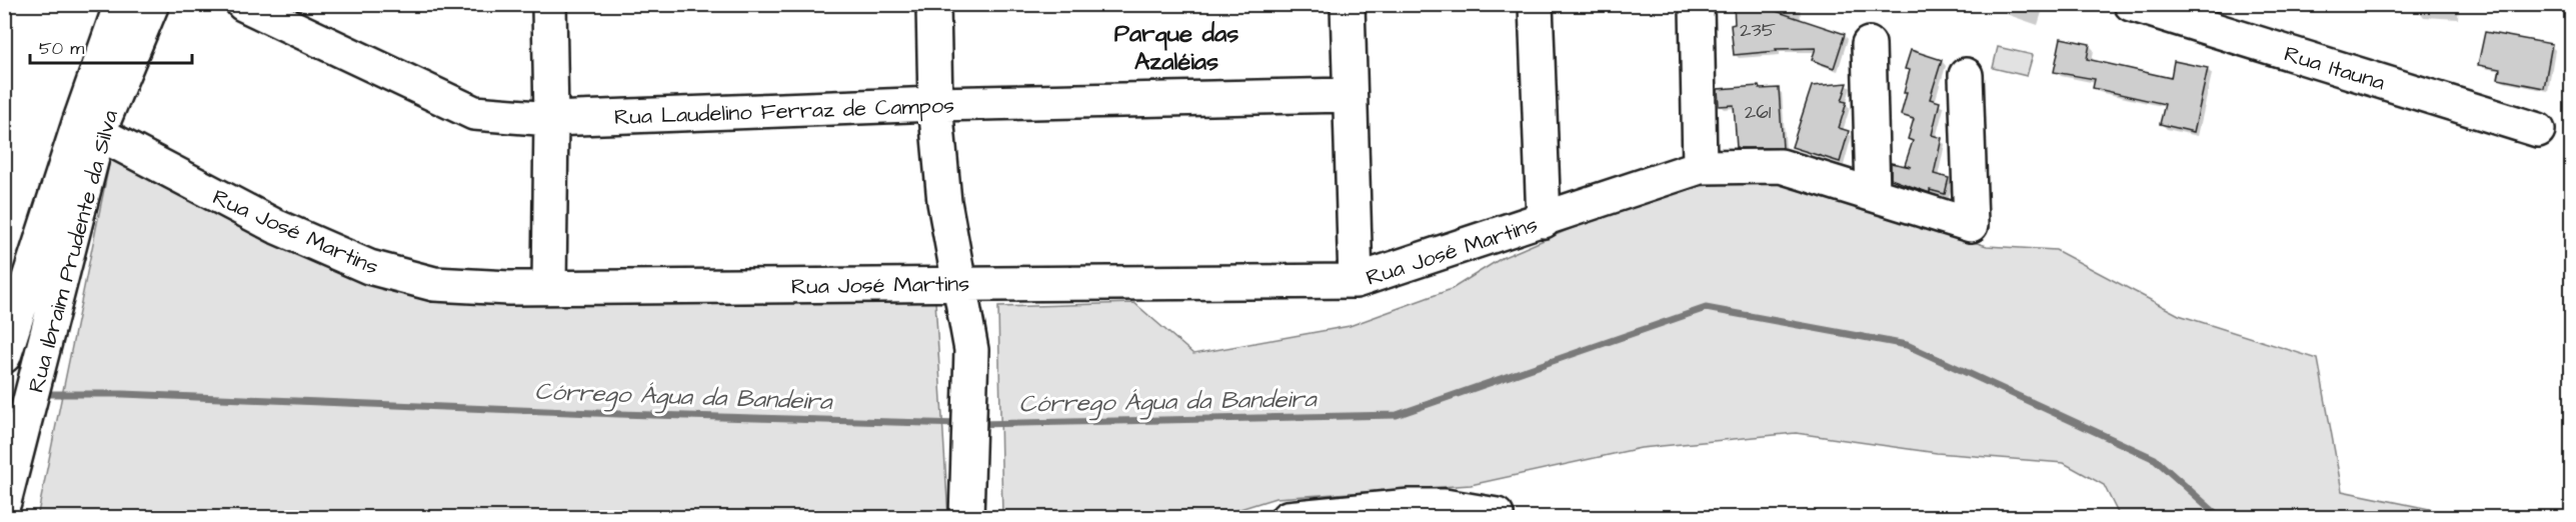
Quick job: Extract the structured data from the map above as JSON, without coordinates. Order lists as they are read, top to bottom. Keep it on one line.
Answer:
{"streets":{"street":["Rua Itauna","Rua Laudelino Ferraz de Campos","Rua José Martins","Rua Ibraim Prudente da Silva"]},"crossings":[["Rua José Martins","Rua Ibraim Prudente da Silva"]],"districts":["Parque das Azaléias"],"water":["Córrego Água da Bandeira"],"house_numbers":["235","261"],"scale_bar":"50 m"}
